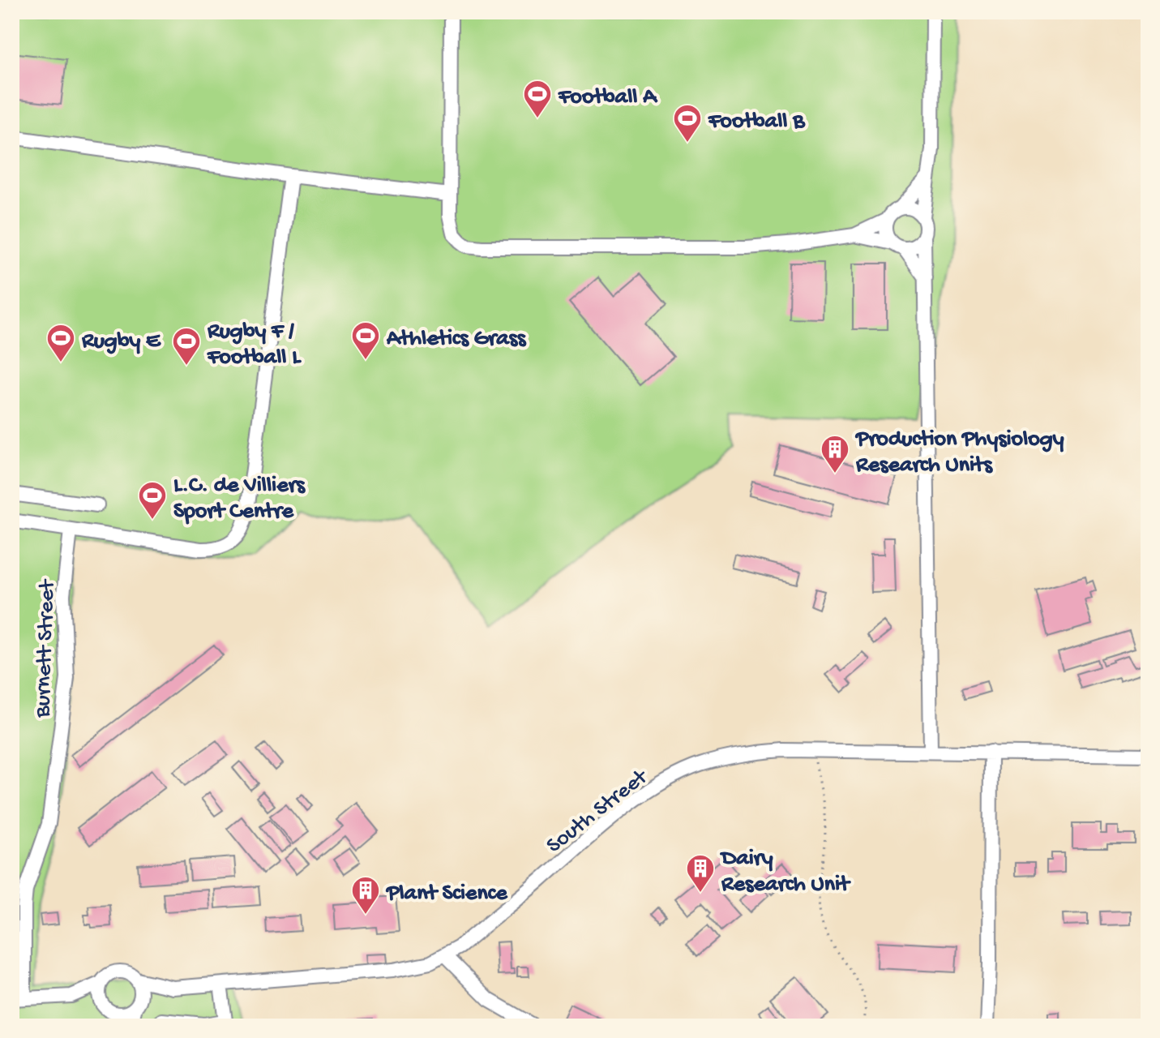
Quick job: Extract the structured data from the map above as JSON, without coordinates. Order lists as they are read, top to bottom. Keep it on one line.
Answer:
{"streets":{"street":["Burnett Street","South Street"]},"places":{"sports":["Football A","Football B","Athletics Grass","Rugby E","Rugby F / Football L","L.C. de Villiers Sport Centre"],"building":["Production Physiology Research Units","Dairy Research Unit","Plant Science"]}}
